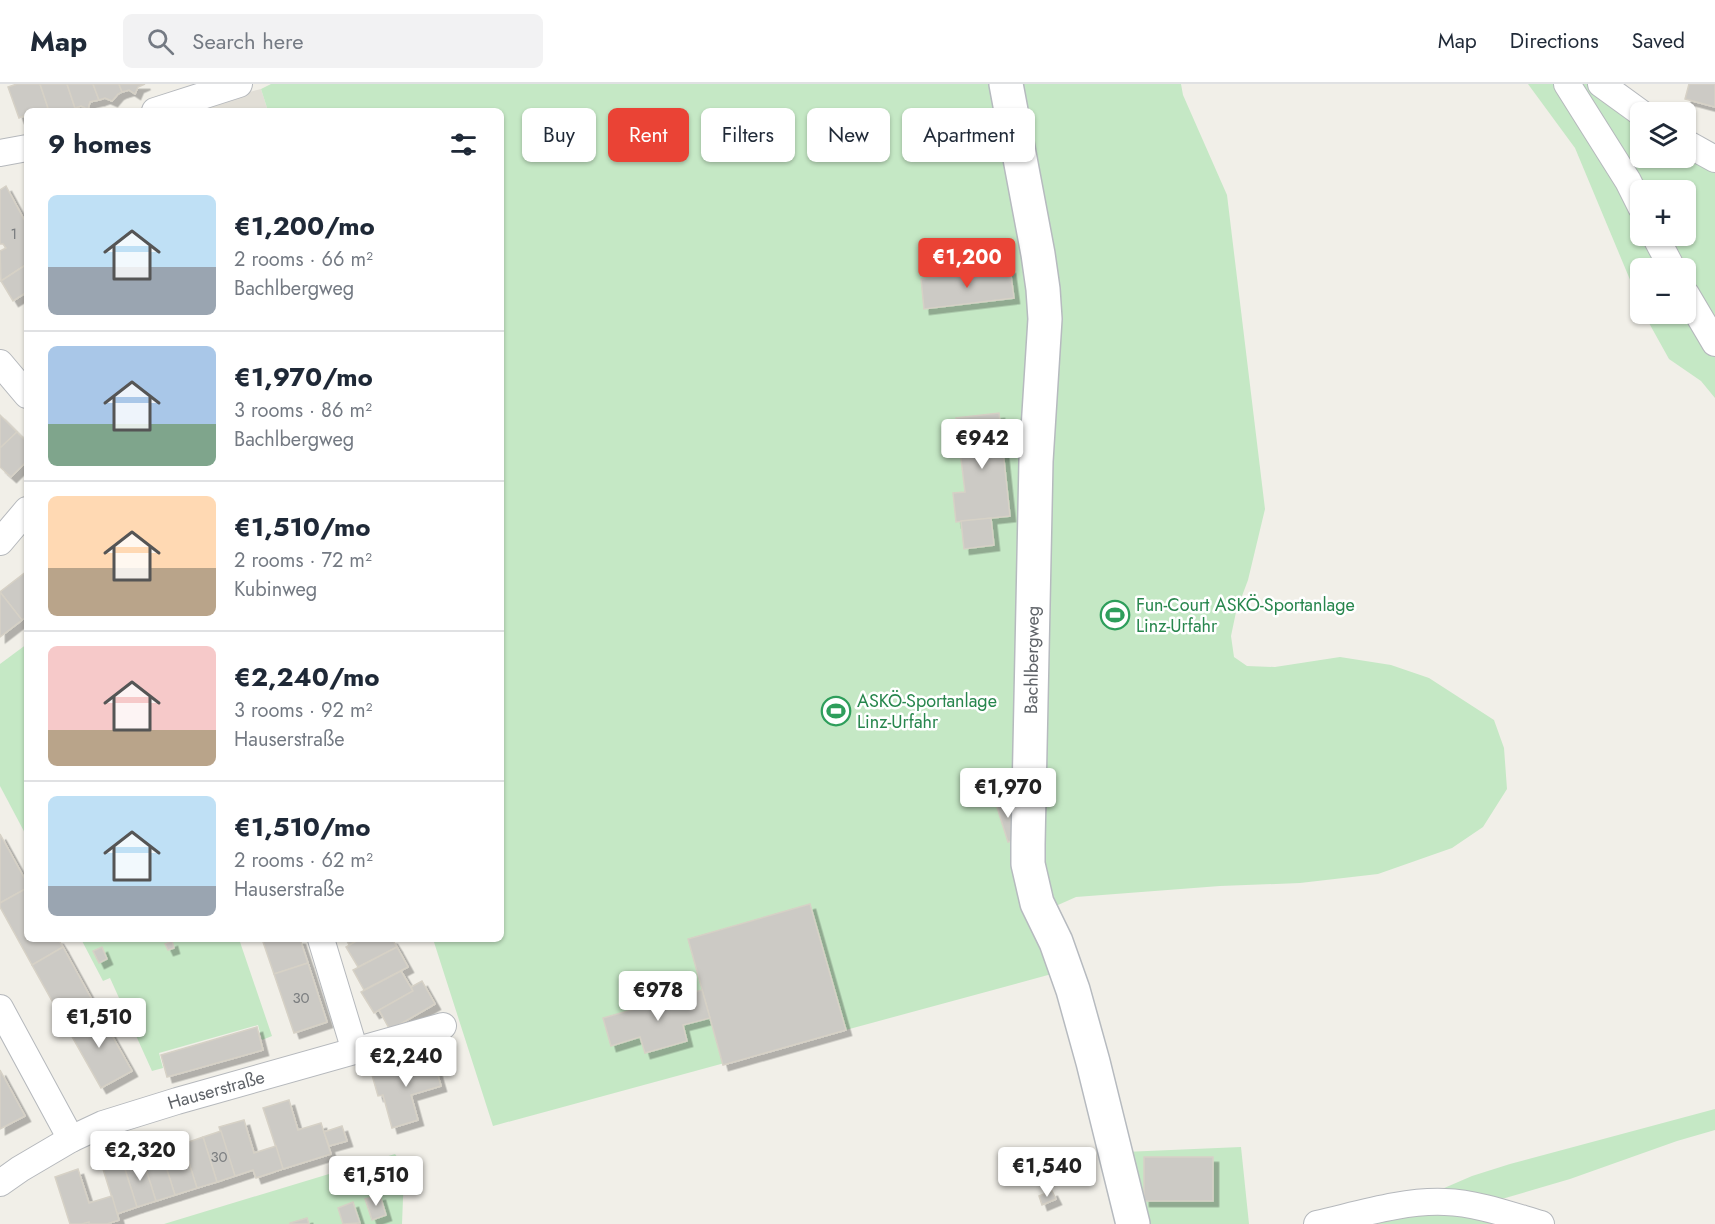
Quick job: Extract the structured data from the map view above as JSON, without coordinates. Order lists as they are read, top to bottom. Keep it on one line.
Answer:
{"streets":{"street":["Bachlbergweg","Hauserstraße"]},"places":{"sports":["Fun-Court ASKÖ-Sportanlage Linz-Urfahr","ASKÖ-Sportanlage Linz-Urfahr"]},"house_numbers":["1","30","30"],"page":{"header":"Map","search":"Search here","nav":["Map","Directions","Saved"],"map_buttons":["+","−"],"chip":["Buy","Rent","Filters","New","Apartment"],"heading":"9 homes","list":[{"name":"€1,200/mo","note":"2 rooms · 66 m² · Bachlbergweg"},{"name":"€1,970/mo","note":"3 rooms · 86 m² · Bachlbergweg"},{"name":"€1,510/mo","note":"2 rooms · 72 m² · Kubinweg"},{"name":"€2,240/mo","note":"3 rooms · 92 m² · Hauserstraße"},{"name":"€1,510/mo","note":"2 rooms · 62 m² · Hauserstraße"}],"price":["€1,200","€942","€1,970","€978","€1,510","€2,240","€2,320","€1,540","€1,510"]}}
